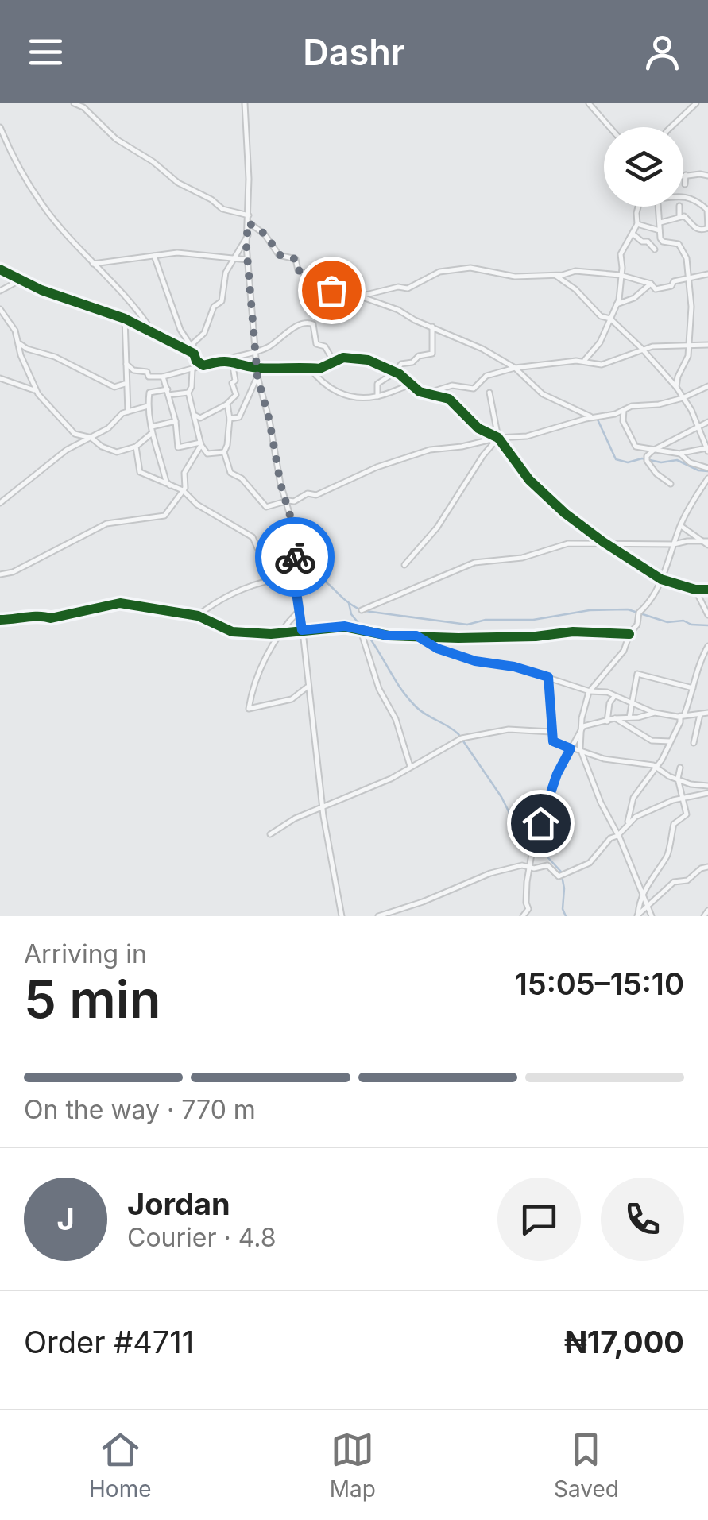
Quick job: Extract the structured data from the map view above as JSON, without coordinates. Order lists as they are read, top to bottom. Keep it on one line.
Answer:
{"page":{"header":"Dashr","heading":["5 min","Arriving in","15:05–15:10"],"panel":["Jordan","Courier · 4.8","Order #4711","₦17,000"],"bar":"On the way · 770 m","round":"J","tabs":["Home","Map","Saved"]}}
